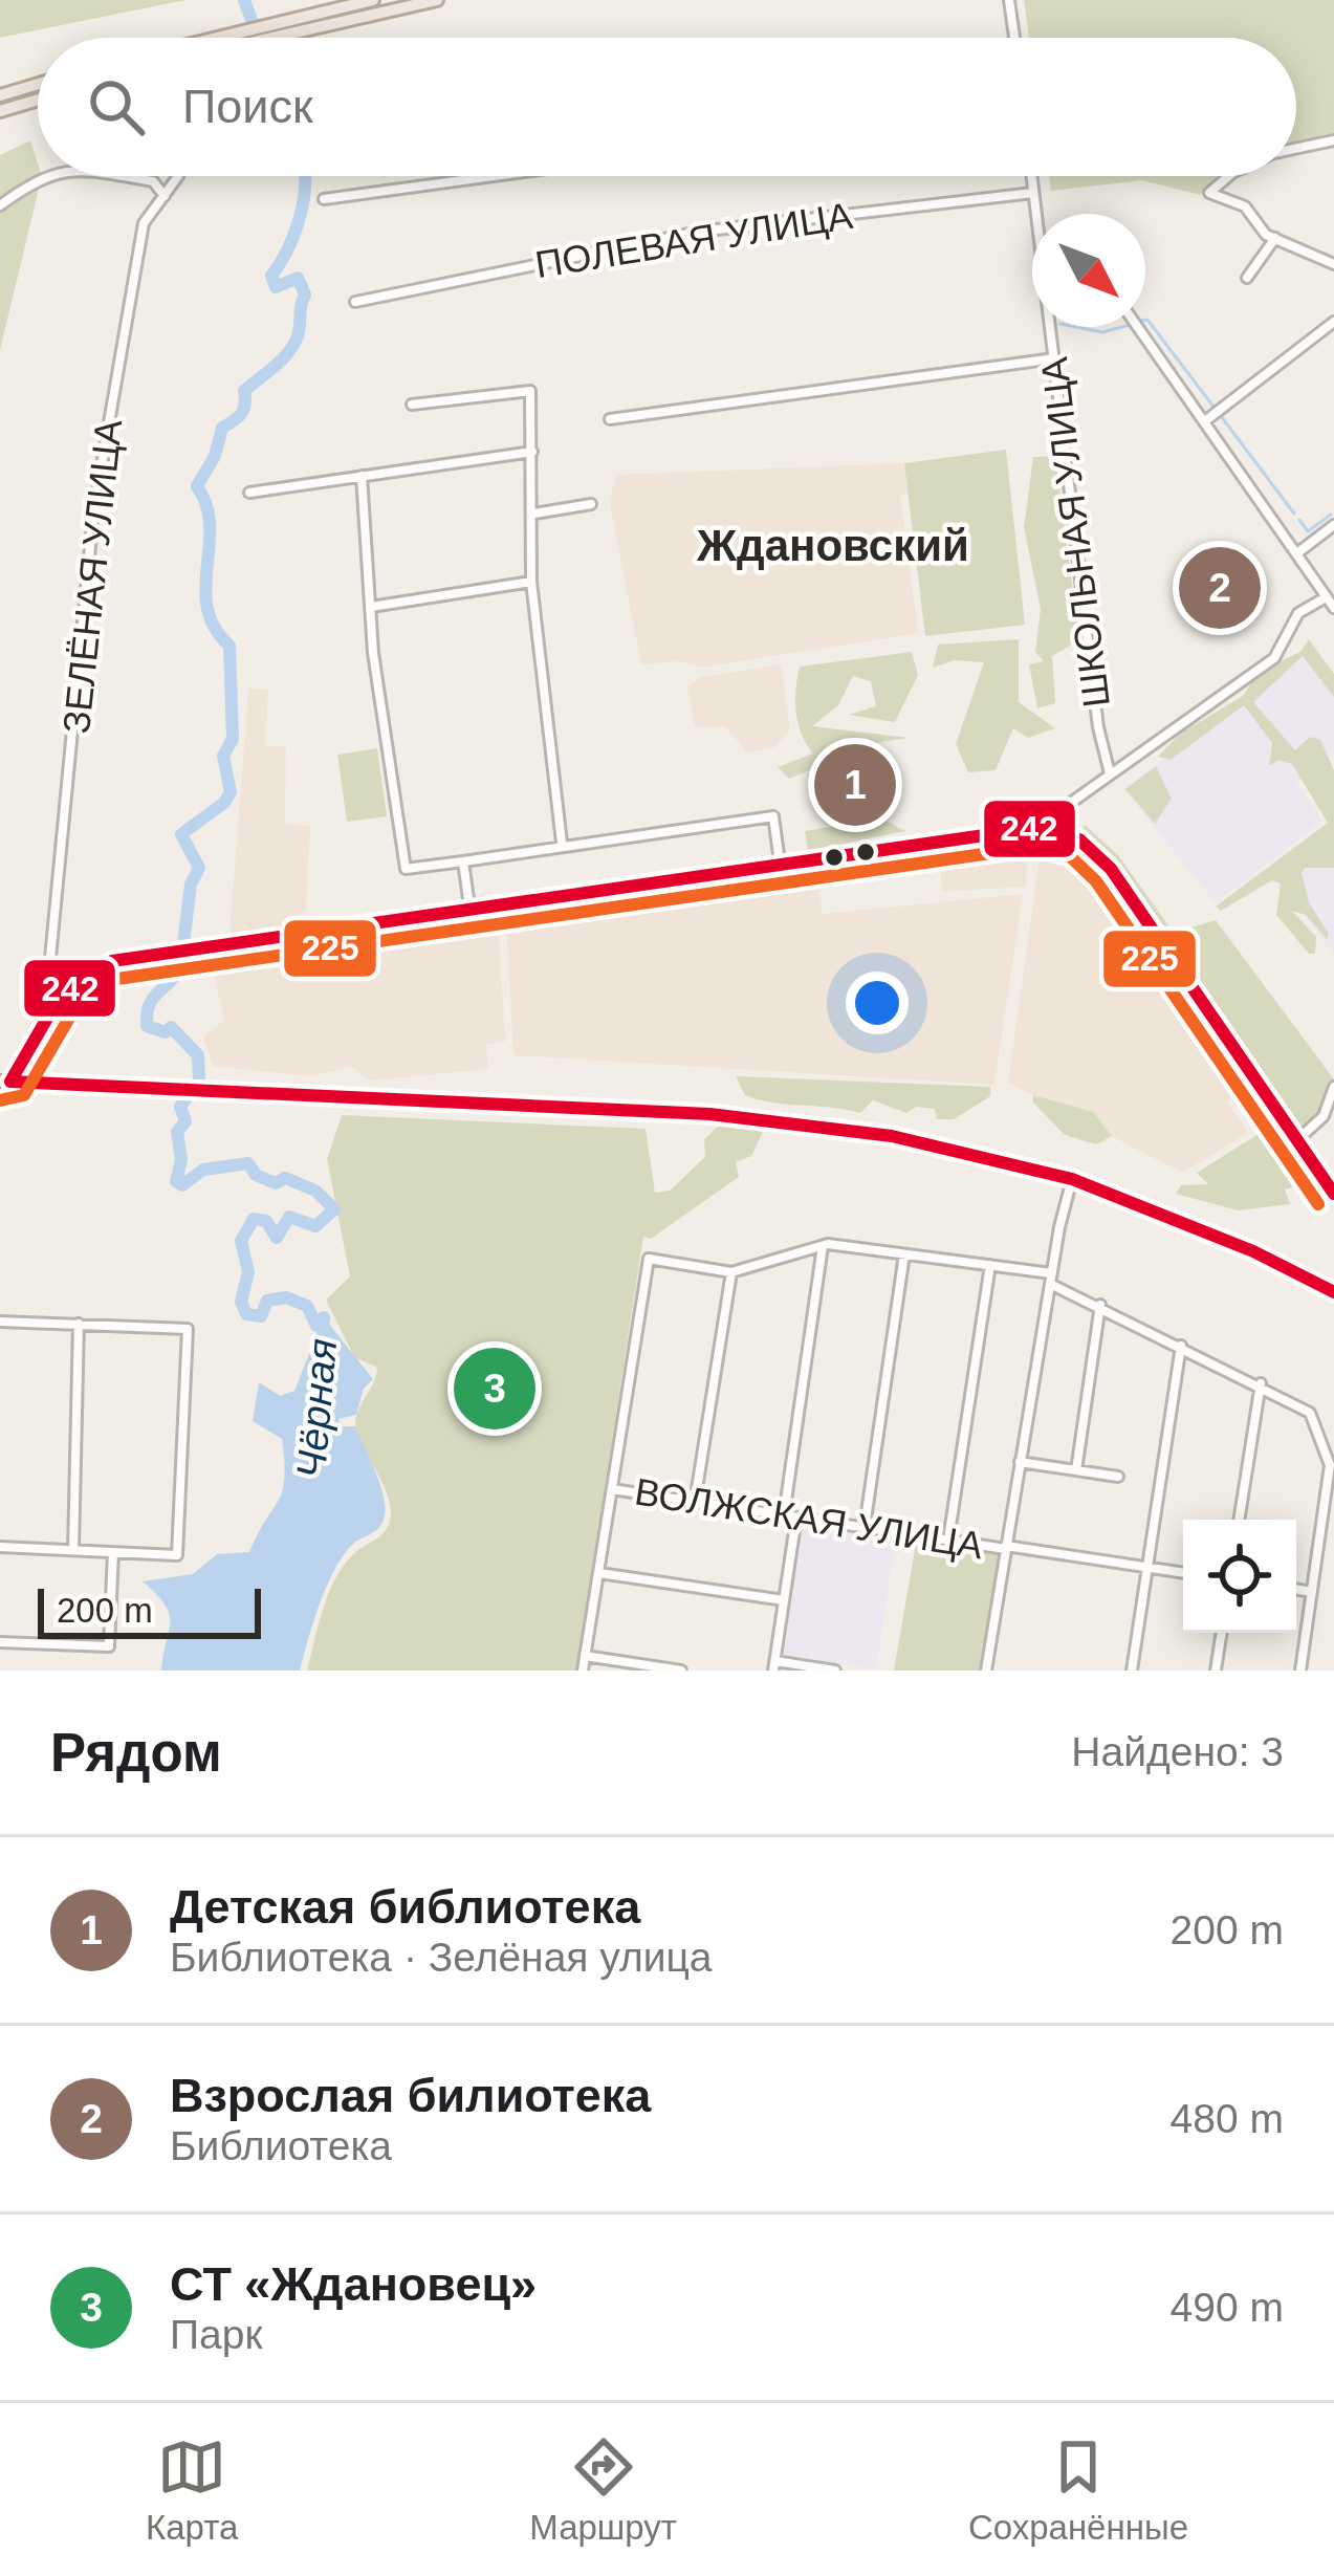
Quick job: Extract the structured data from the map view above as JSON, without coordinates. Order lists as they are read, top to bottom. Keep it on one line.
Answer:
{"streets":{"street":["ПОЛЕВАЯ УЛИЦА","ШКОЛЬНАЯ УЛИЦА","ЗЕЛЁНАЯ УЛИЦА","ВОЛЖСКАЯ УЛИЦА"]},"crossings":[["ПОЛЕВАЯ УЛИЦА","ШКОЛЬНАЯ УЛИЦА"]],"districts":["Ждановский"],"water":["Чёрная"],"lines":["transit line 242","transit line 225"],"scale_bar":"200 m","north":"bottom right","page":{"search":"Поиск","pins":["2","1","3"],"scale":"200 m","heading":["Рядом","Найдено: 3"],"list":[{"mark":"1","name":"Детская библиотека","note":"Библиотека · Зелёная улица","value":"200 m"},{"mark":"2","name":"Взрослая билиотека","note":"Библиотека","value":"480 m"},{"mark":"3","name":"СТ «Ждановец»","note":"Парк","value":"490 m"}],"nav":["Карта","Маршрут","Сохранённые"]}}
